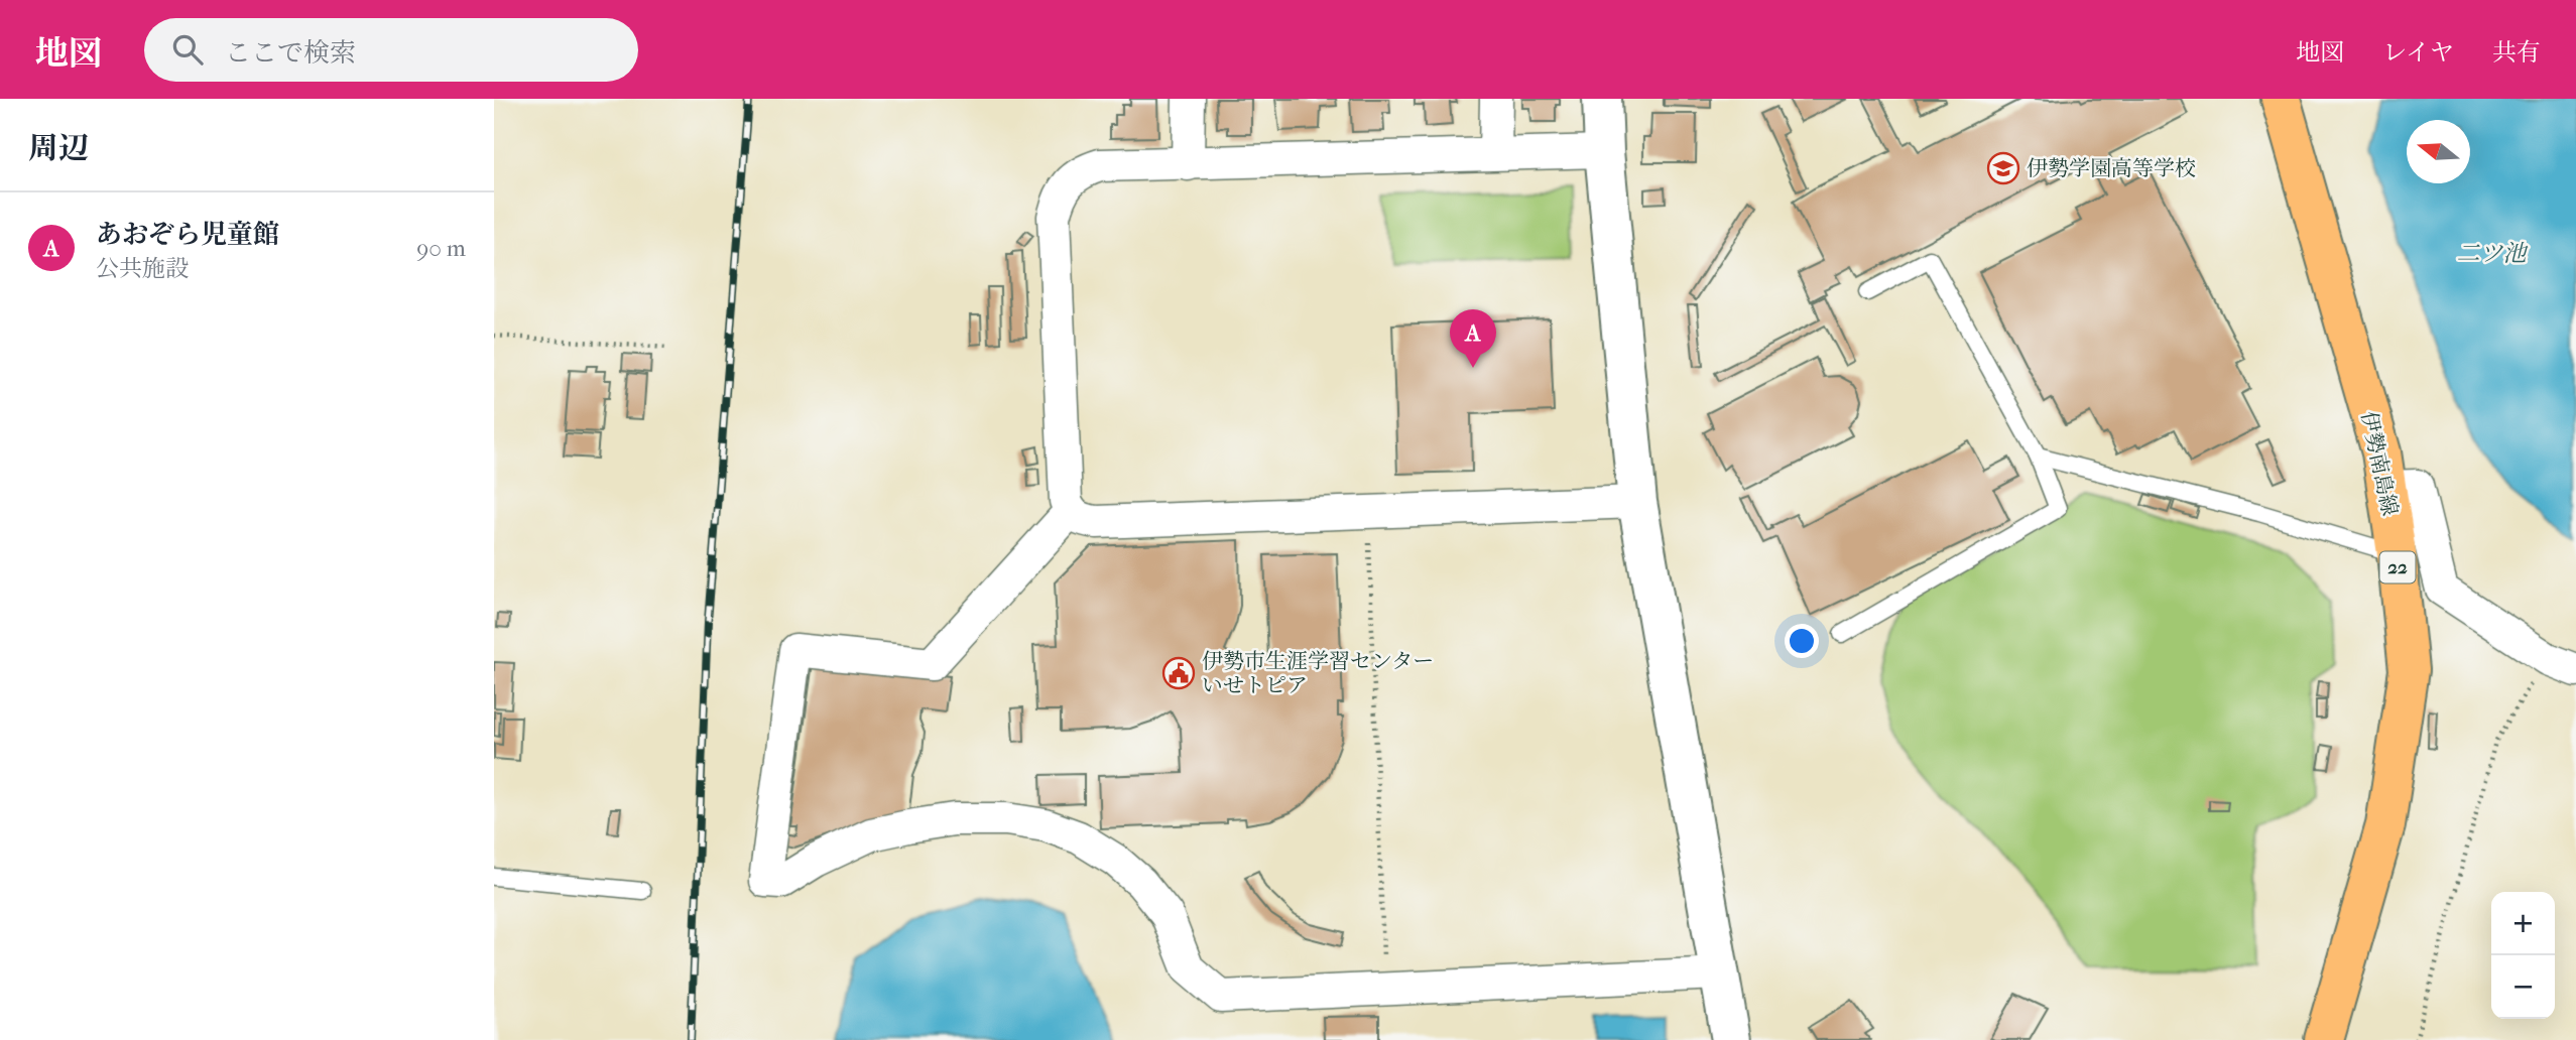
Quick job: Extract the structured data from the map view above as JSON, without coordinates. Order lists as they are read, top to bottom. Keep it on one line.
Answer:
{"streets":{"main road":["伊勢南島線","22"]},"water":["二ツ池"],"places":{"school or university":["伊勢学園高等学校"],"public building":["伊勢市生涯学習センター いせトピア"]},"north":"left","page":{"header":"地図","search":"ここで検索","nav":["地図","レイヤ","共有"],"heading":"周辺","list":[{"mark":"A","name":"あおぞら児童館","note":"公共施設","value":"90 m"}],"pins":"A","map_buttons":["+","−"]}}
